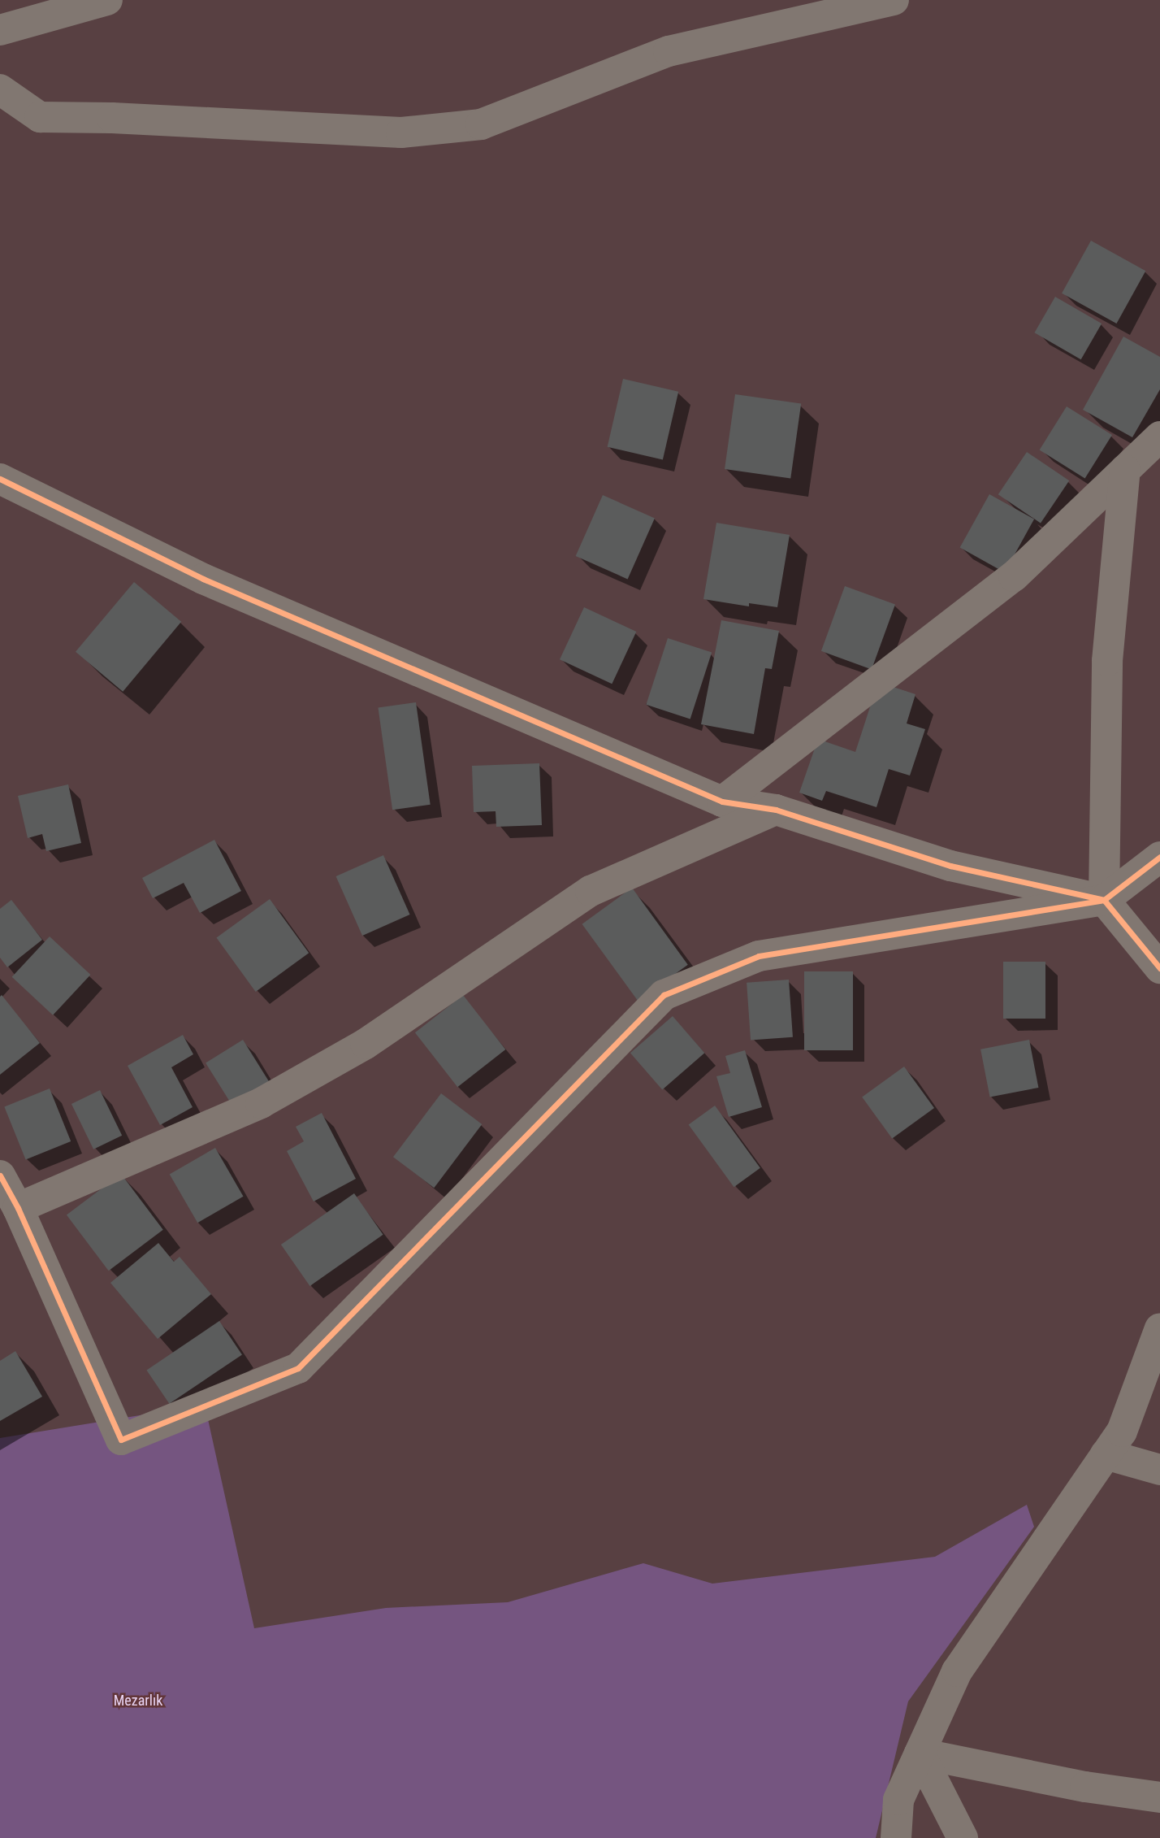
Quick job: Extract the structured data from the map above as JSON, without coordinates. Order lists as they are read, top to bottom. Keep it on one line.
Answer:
{"parks":["Mezarlık"]}
